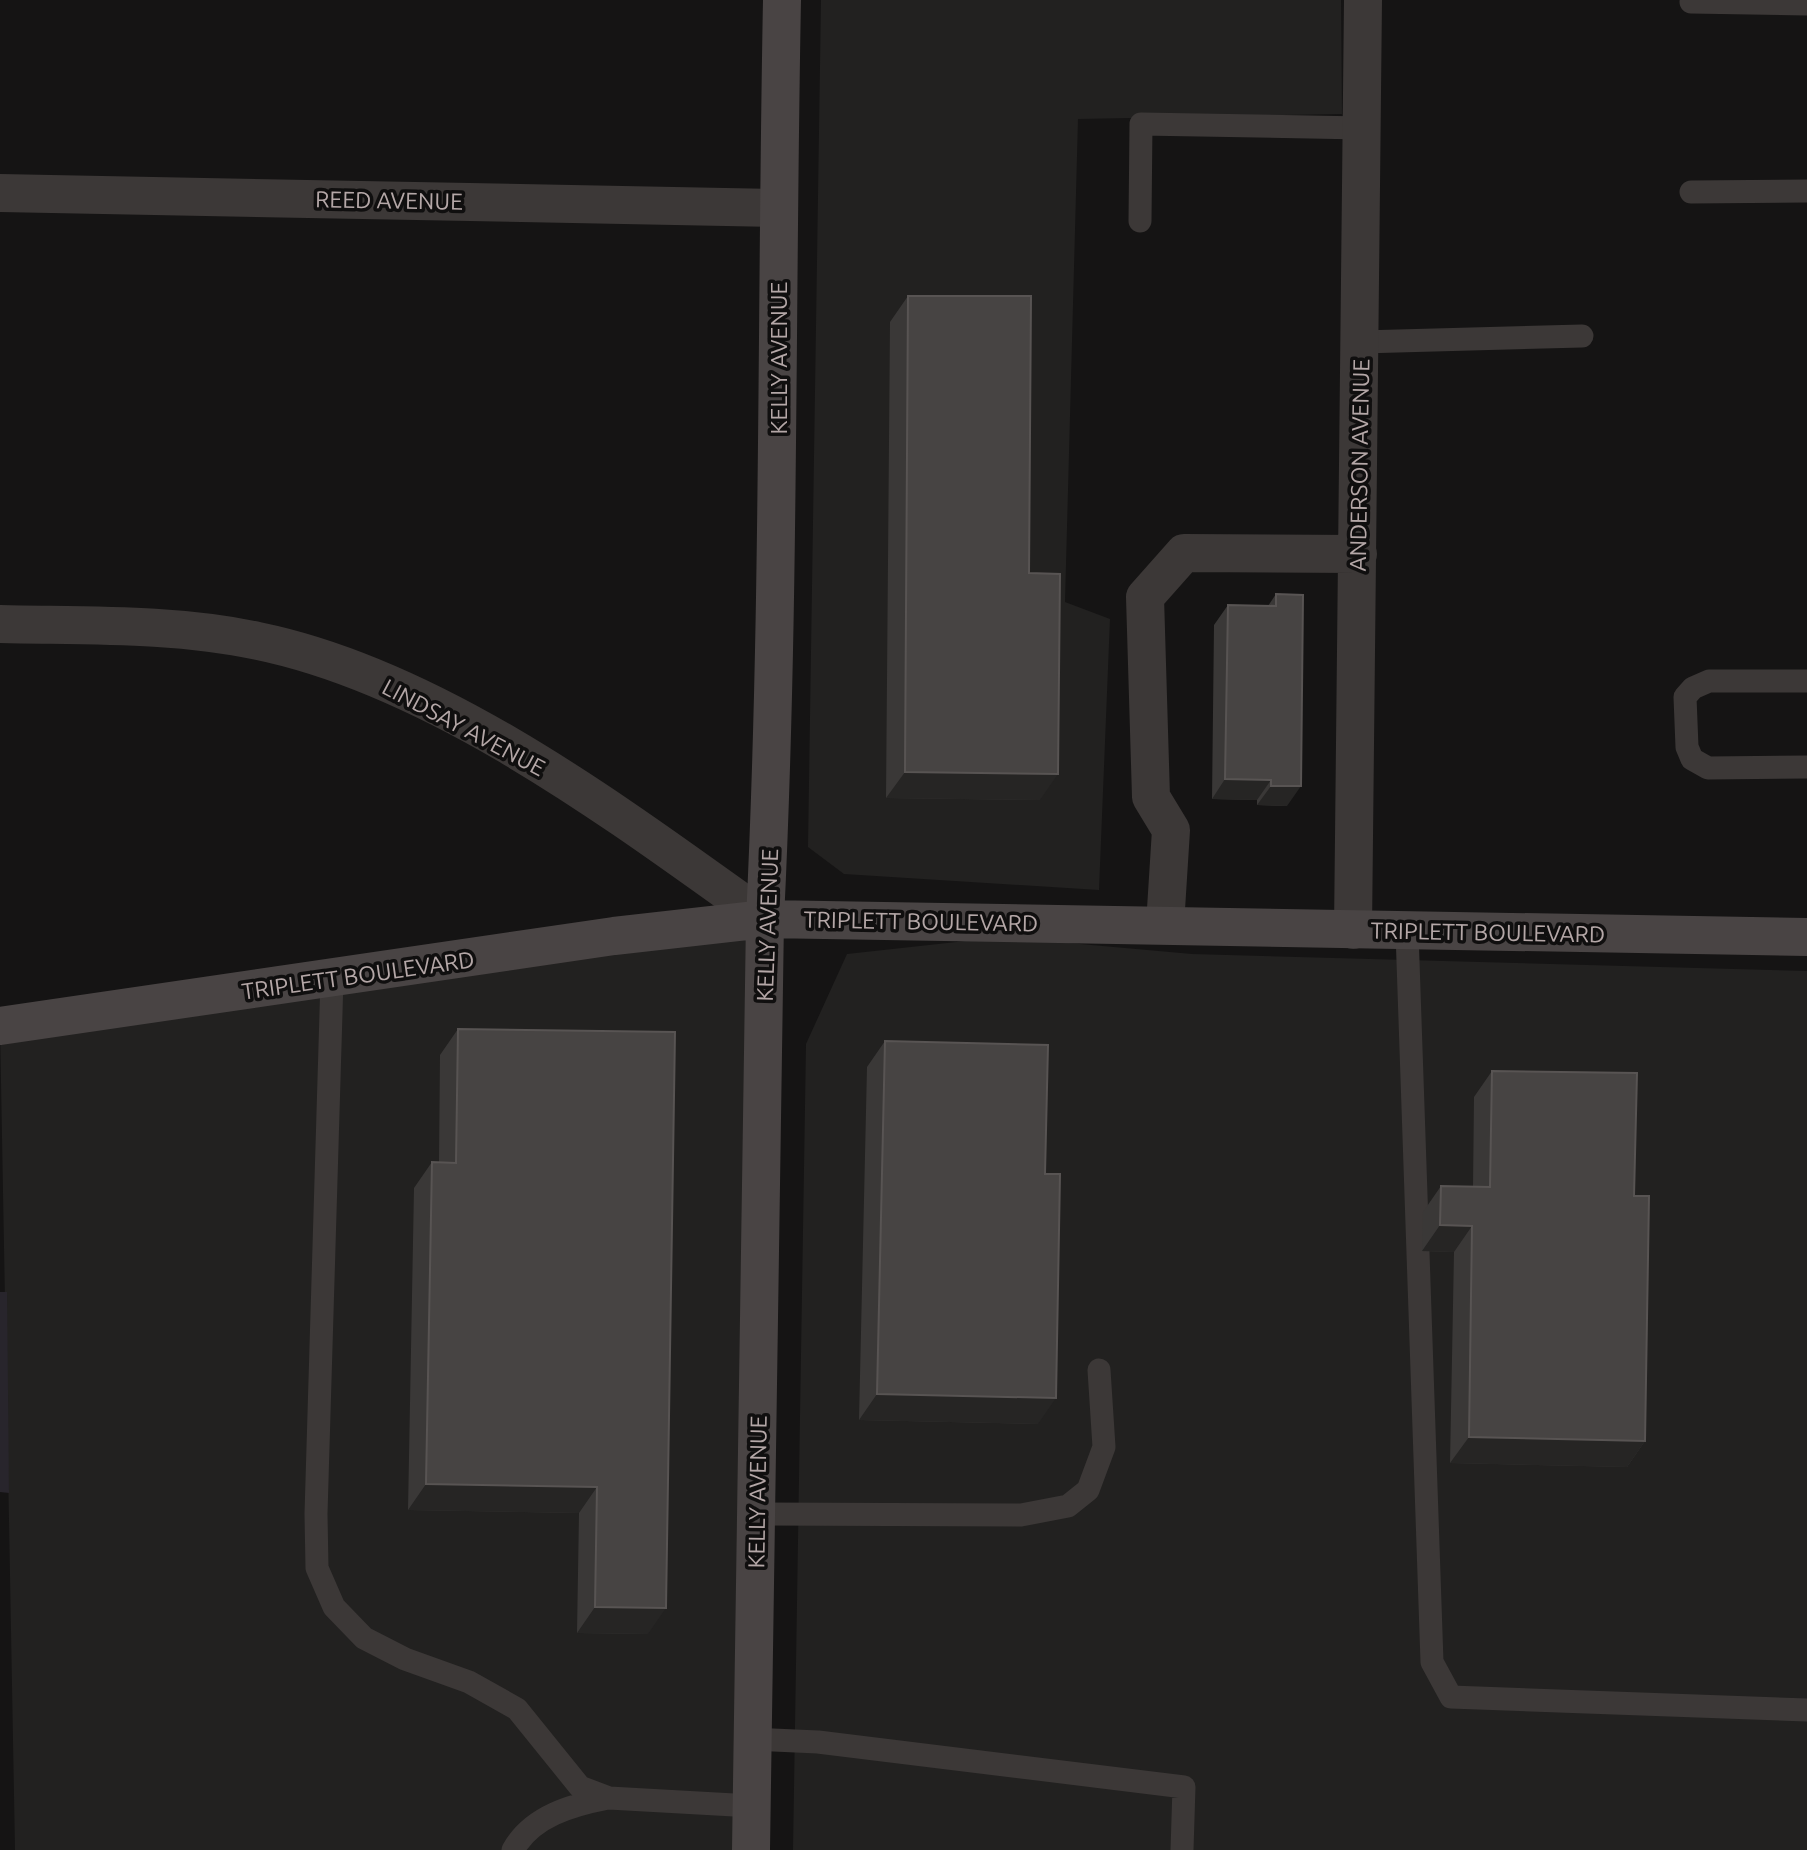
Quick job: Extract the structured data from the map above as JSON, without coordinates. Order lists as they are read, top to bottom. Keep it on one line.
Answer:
{"streets":{"main road":["KELLY AVENUE","TRIPLETT BOULEVARD"],"street":["REED AVENUE","ANDERSON AVENUE","LINDSAY AVENUE"]},"crossings":[["REED AVENUE","KELLY AVENUE"],["KELLY AVENUE","LINDSAY AVENUE"],["KELLY AVENUE","TRIPLETT BOULEVARD"],["ANDERSON AVENUE","TRIPLETT BOULEVARD"],["LINDSAY AVENUE","TRIPLETT BOULEVARD"]]}
